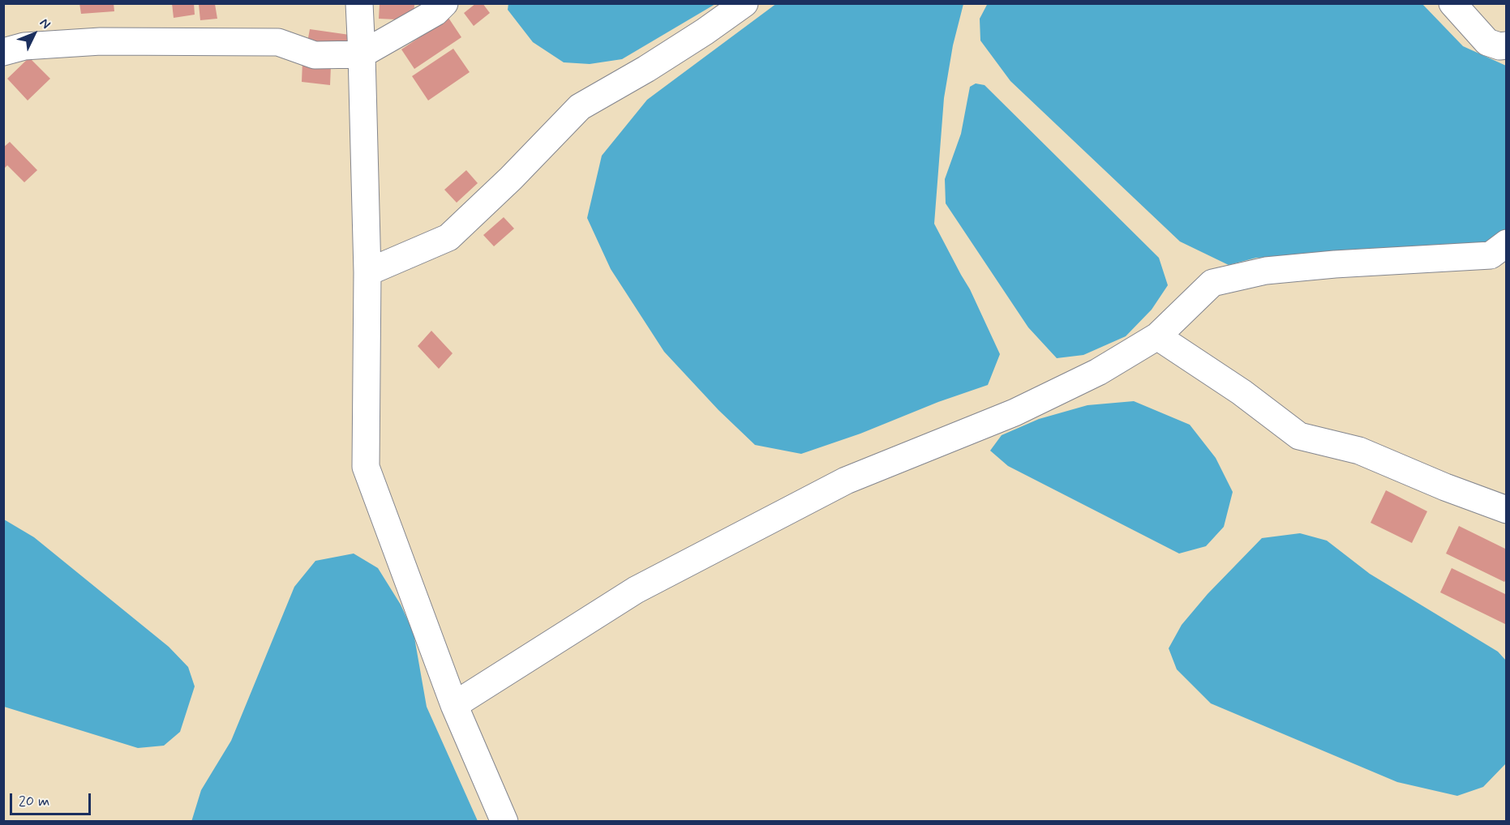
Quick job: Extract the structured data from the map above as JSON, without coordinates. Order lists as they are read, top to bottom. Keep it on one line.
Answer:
{"scale_bar":"20 m","north":"top right"}
